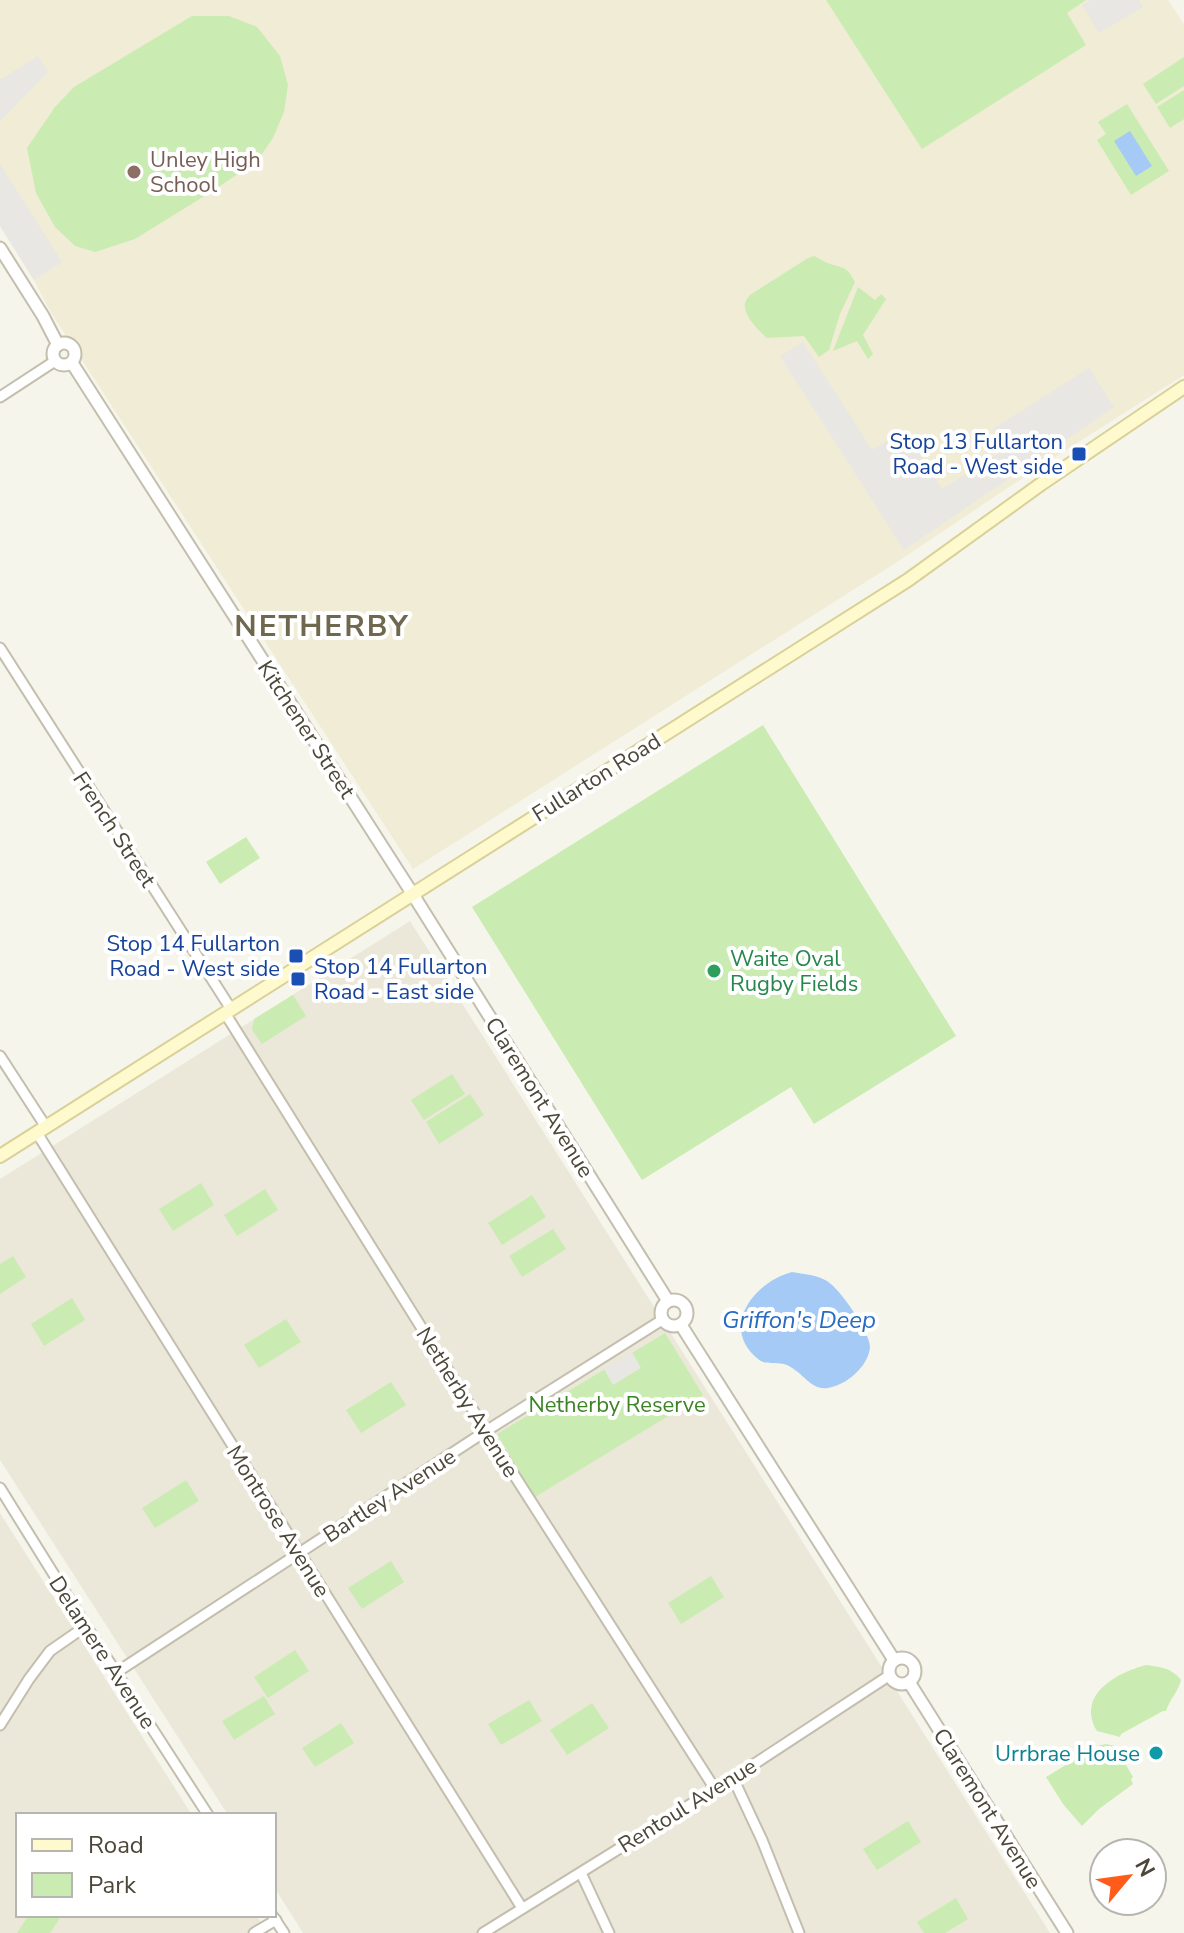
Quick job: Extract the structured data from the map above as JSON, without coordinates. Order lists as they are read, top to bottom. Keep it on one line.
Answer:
{"streets":{"main road":["Fullarton Road"],"street":["Kitchener Street","French Street","Claremont Avenue","Netherby Avenue","Bartley Avenue","Montrose Avenue","Delamere Avenue","Rentoul Avenue"]},"crossings":[["Kitchener Street","Fullarton Road"],["Kitchener Street","Claremont Avenue"],["Fullarton Road","French Street"],["Fullarton Road","Claremont Avenue"],["Fullarton Road","Netherby Avenue"],["Fullarton Road","Montrose Avenue"],["French Street","Netherby Avenue"],["Claremont Avenue","Bartley Avenue"],["Claremont Avenue","Rentoul Avenue"],["Netherby Avenue","Bartley Avenue"],["Netherby Avenue","Rentoul Avenue"],["Bartley Avenue","Montrose Avenue"],["Bartley Avenue","Delamere Avenue"],["Montrose Avenue","Rentoul Avenue"]],"districts":["NETHERBY"],"water":["Griffon's Deep"],"parks":["Netherby Reserve"],"places":{"other":["Unley High School","Waite Oval Rugby Fields","Urrbrae House"],"transit":["Stop 13 Fullarton Road - West side","Stop 14 Fullarton Road - West side","Stop 14 Fullarton Road - East side"]},"legend":["Road","Park"],"north":"top right"}
